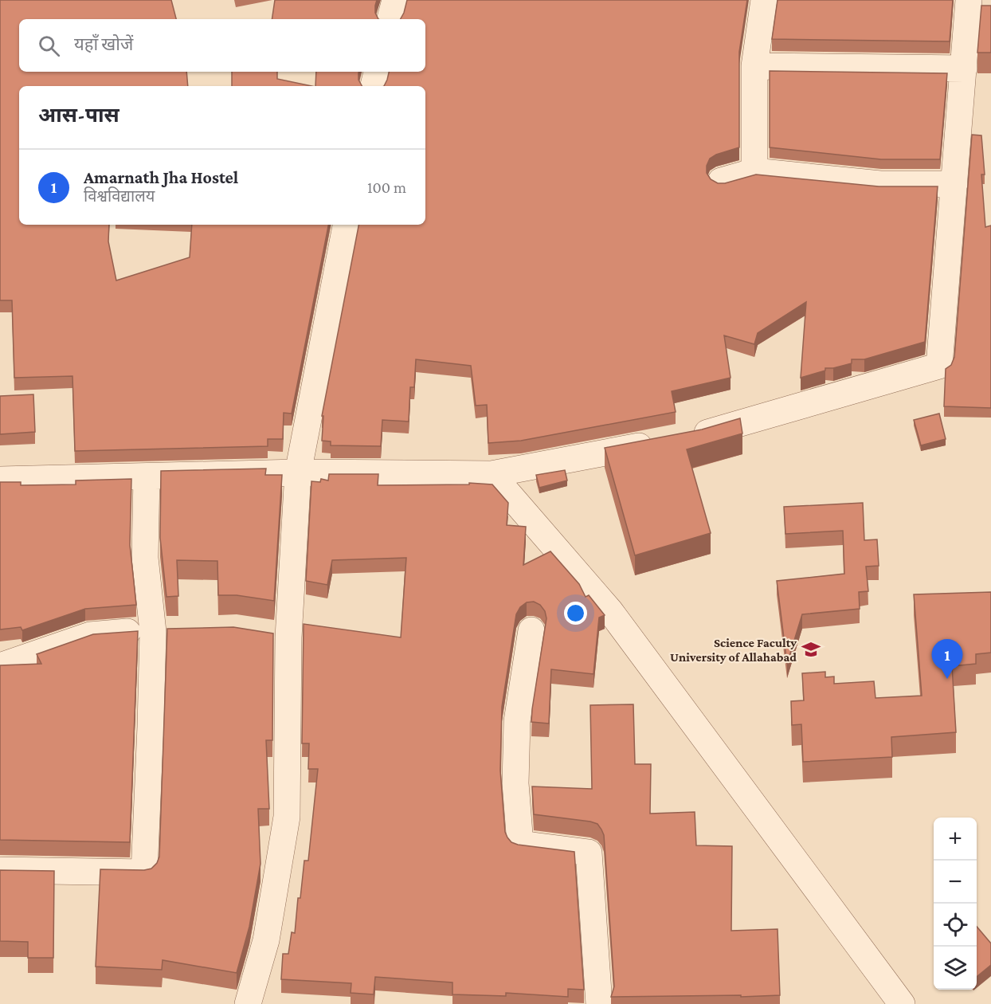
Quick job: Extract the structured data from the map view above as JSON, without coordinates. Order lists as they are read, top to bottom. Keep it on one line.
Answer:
{"places":{"school or university":["Science Faculty University of Allahabad"]},"page":{"search":"यहाँ खोजें","heading":"आस-पास","list":[{"mark":"1","name":"Amarnath Jha Hostel","note":"विश्वविद्यालय","value":"100 m"}],"pins":"1","map_buttons":["+","−"]}}
